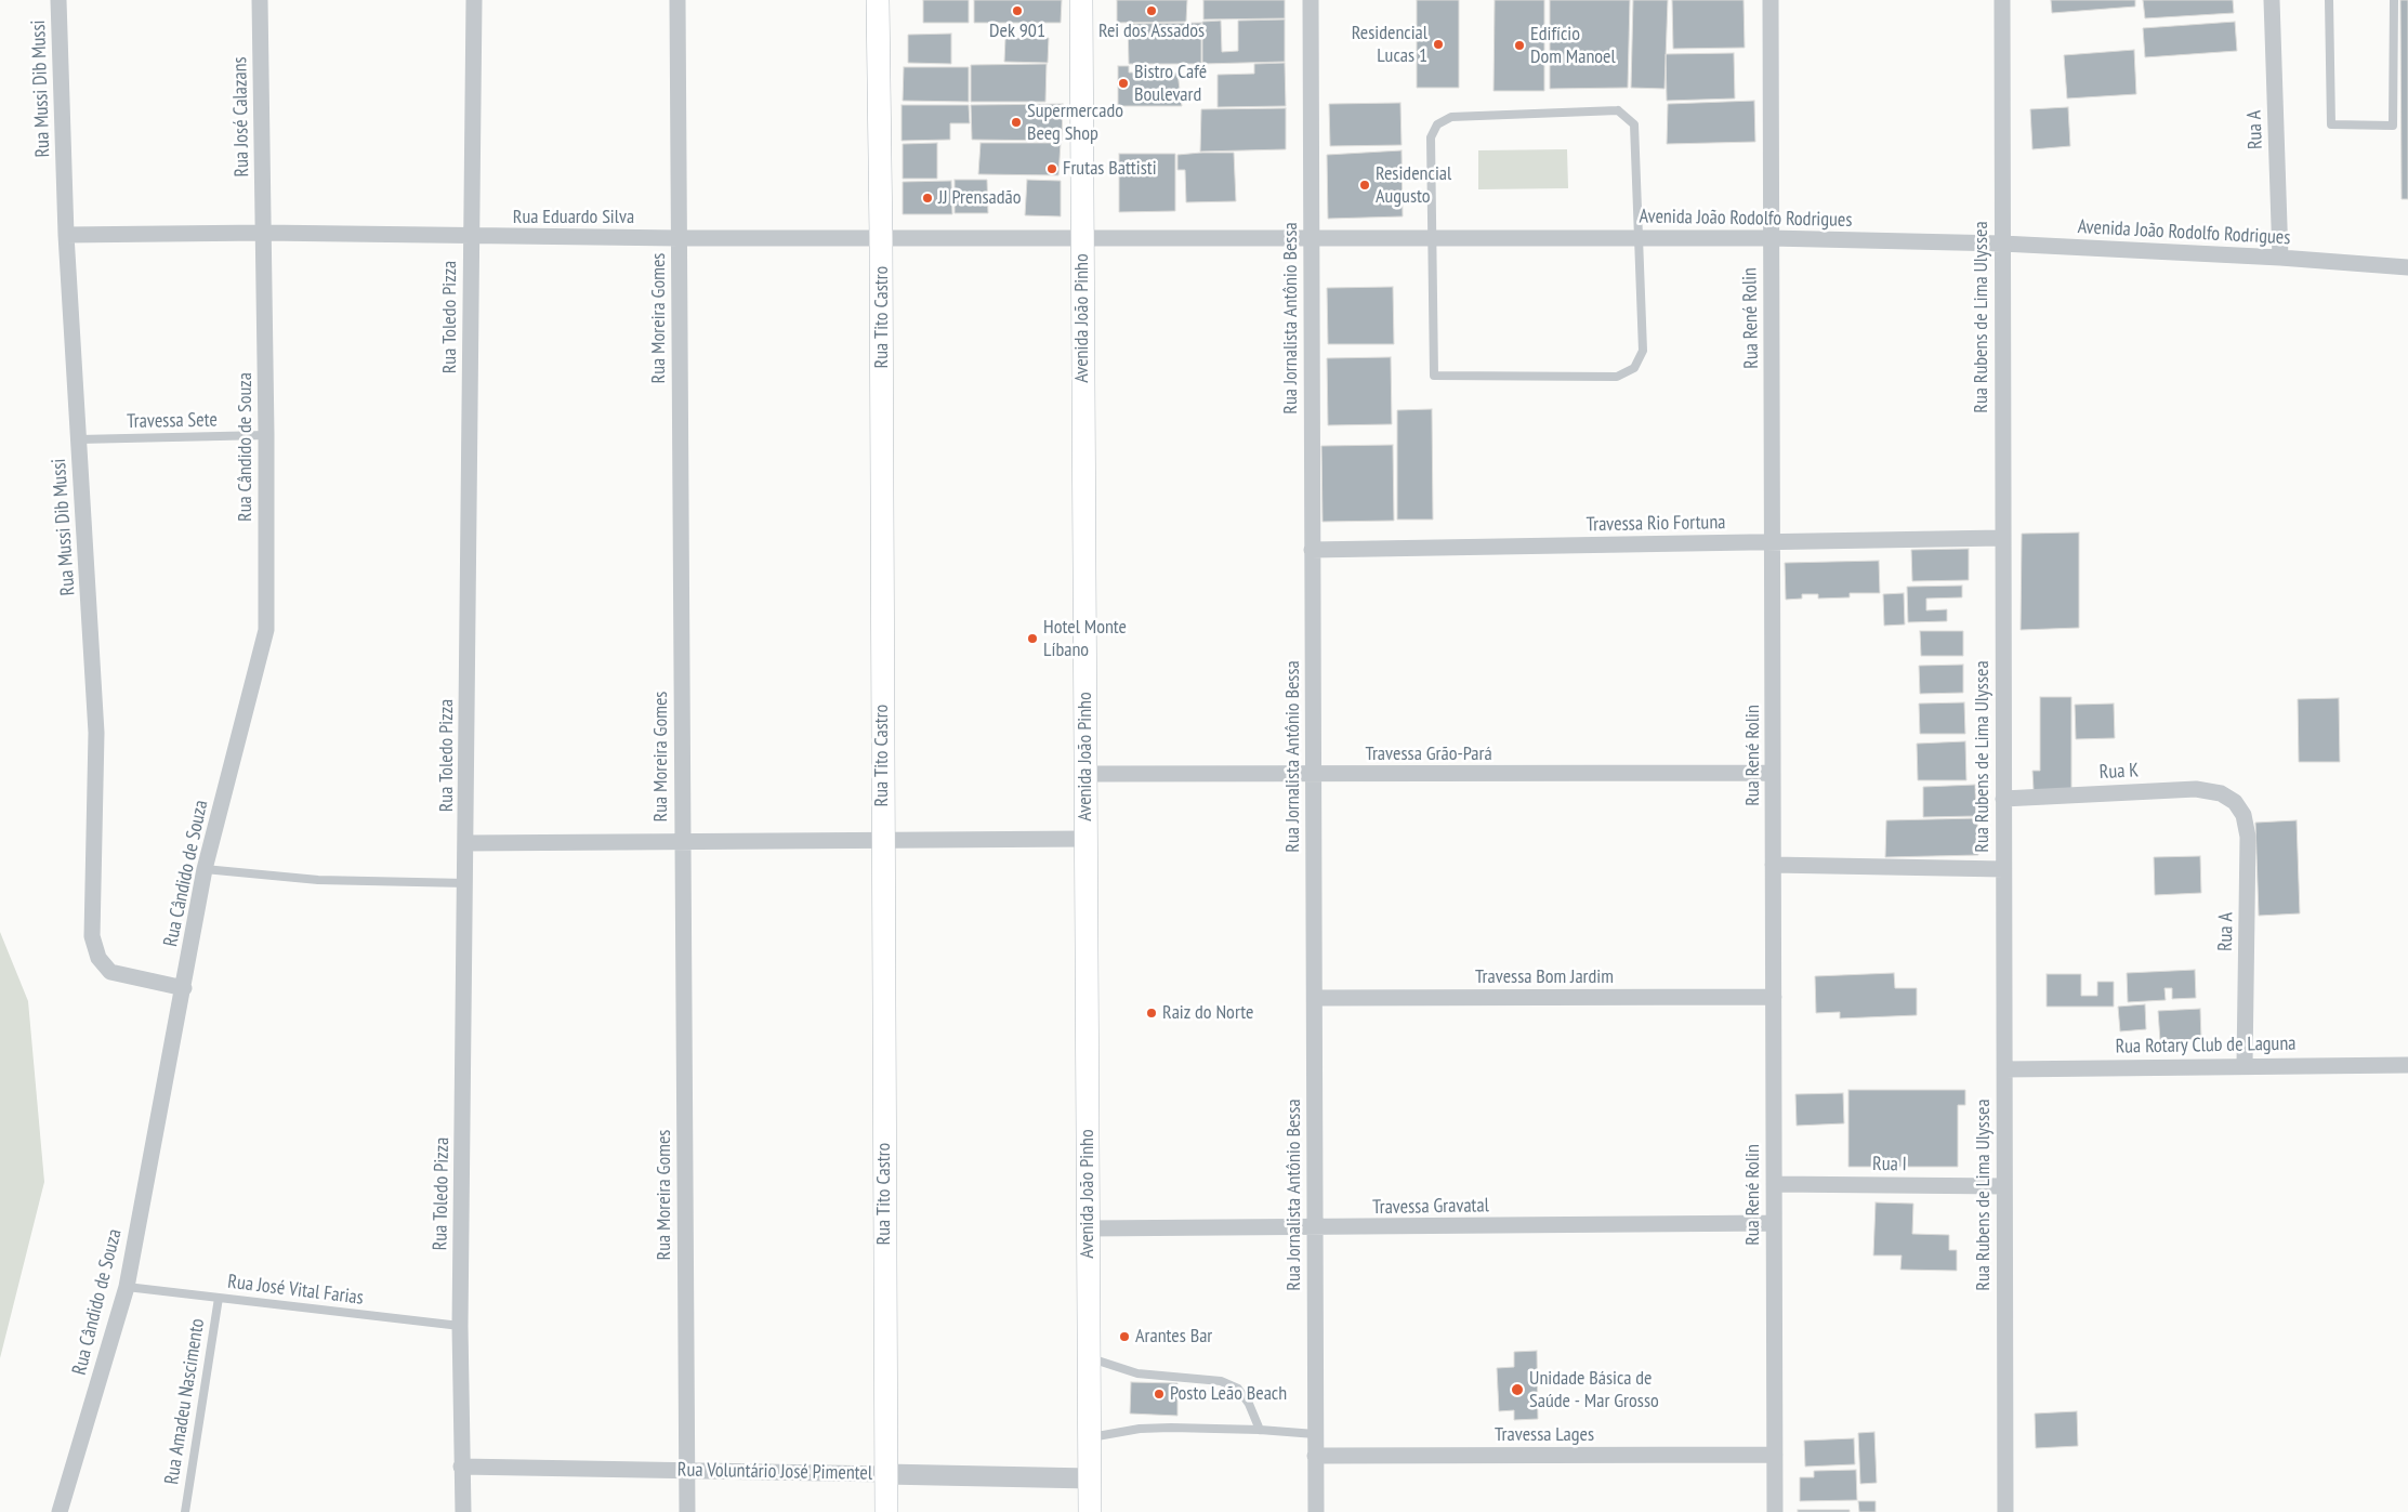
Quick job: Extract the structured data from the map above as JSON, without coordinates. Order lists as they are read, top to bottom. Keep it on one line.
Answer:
{"streets":{"main road":["Rua Tito Castro","Avenida João Pinho"],"street":["Rua Mussi Dib Mussi","Rua José Calazans","Rua A","Rua Eduardo Silva","Avenida João Rodolfo Rodrigues","Rua Toledo Pizza","Rua Rubens de Lima Ulyssea","Rua Moreira Gomes","Rua Jornalista Antônio Bessa","Rua René Rolin","Rua Cândido de Souza","Travessa Rio Fortuna","Travessa Grão-Pará","Rua K","Travessa Bom Jardim","Rua Rotary Club de Laguna","Rua I","Travessa Gravatal","Travessa Lages","Rua Voluntário José Pimentel"],"lane":["Travessa Sete","Rua José Vital Farias","Rua Amadeu Nascimento"]},"crossings":[["Rua Mussi Dib Mussi","Rua Eduardo Silva"],["Rua Mussi Dib Mussi","Travessa Sete"],["Rua Mussi Dib Mussi","Rua Cândido de Souza"],["Rua José Calazans","Rua Eduardo Silva"],["Rua José Calazans","Rua Cândido de Souza"],["Rua A","Avenida João Rodolfo Rodrigues"],["Rua A","Rua K"],["Rua A","Rua Rotary Club de Laguna"],["Rua Eduardo Silva","Avenida João Rodolfo Rodrigues"],["Rua Eduardo Silva","Rua Toledo Pizza"],["Rua Eduardo Silva","Rua Tito Castro"],["Rua Eduardo Silva","Rua Moreira Gomes"],["Rua Eduardo Silva","Avenida João Pinho"],["Rua Eduardo Silva","Rua Cândido de Souza"],["Avenida João Rodolfo Rodrigues","Rua Rubens de Lima Ulyssea"],["Avenida João Rodolfo Rodrigues","Avenida João Pinho"],["Avenida João Rodolfo Rodrigues","Rua Jornalista Antônio Bessa"],["Avenida João Rodolfo Rodrigues","Rua René Rolin"],["Rua Toledo Pizza","Rua José Vital Farias"],["Rua Toledo Pizza","Rua Voluntário José Pimentel"],["Rua Tito Castro","Rua Voluntário José Pimentel"],["Rua Rubens de Lima Ulyssea","Travessa Rio Fortuna"],["Rua Rubens de Lima Ulyssea","Rua K"],["Rua Rubens de Lima Ulyssea","Rua Rotary Club de Laguna"],["Rua Rubens de Lima Ulyssea","Rua I"],["Rua Moreira Gomes","Rua Voluntário José Pimentel"],["Avenida João Pinho","Travessa Grão-Pará"],["Avenida João Pinho","Travessa Gravatal"],["Avenida João Pinho","Rua Voluntário José Pimentel"],["Rua Jornalista Antônio Bessa","Travessa Rio Fortuna"],["Rua Jornalista Antônio Bessa","Travessa Grão-Pará"],["Rua Jornalista Antônio Bessa","Travessa Bom Jardim"],["Rua Jornalista Antônio Bessa","Travessa Gravatal"],["Rua Jornalista Antônio Bessa","Travessa Lages"],["Rua René Rolin","Travessa Rio Fortuna"],["Rua René Rolin","Travessa Grão-Pará"],["Rua René Rolin","Travessa Bom Jardim"],["Rua René Rolin","Rua I"],["Rua René Rolin","Travessa Gravatal"],["Rua René Rolin","Travessa Lages"],["Travessa Sete","Rua Cândido de Souza"],["Rua Cândido de Souza","Rua José Vital Farias"],["Rua José Vital Farias","Rua Amadeu Nascimento"]],"places":["Dek 901","Rei dos Assados","Residencial Lucas 1","Edifício Dom Manoel","Bistro Café Boulevard","Supermercado Beeg Shop","Frutas Battisti","Residencial Augusto","JJ Prensadão","Hotel Monte Líbano","Raiz do Norte","Arantes Bar","Unidade Básica de Saúde - Mar Grosso","Posto Leão Beach"]}
